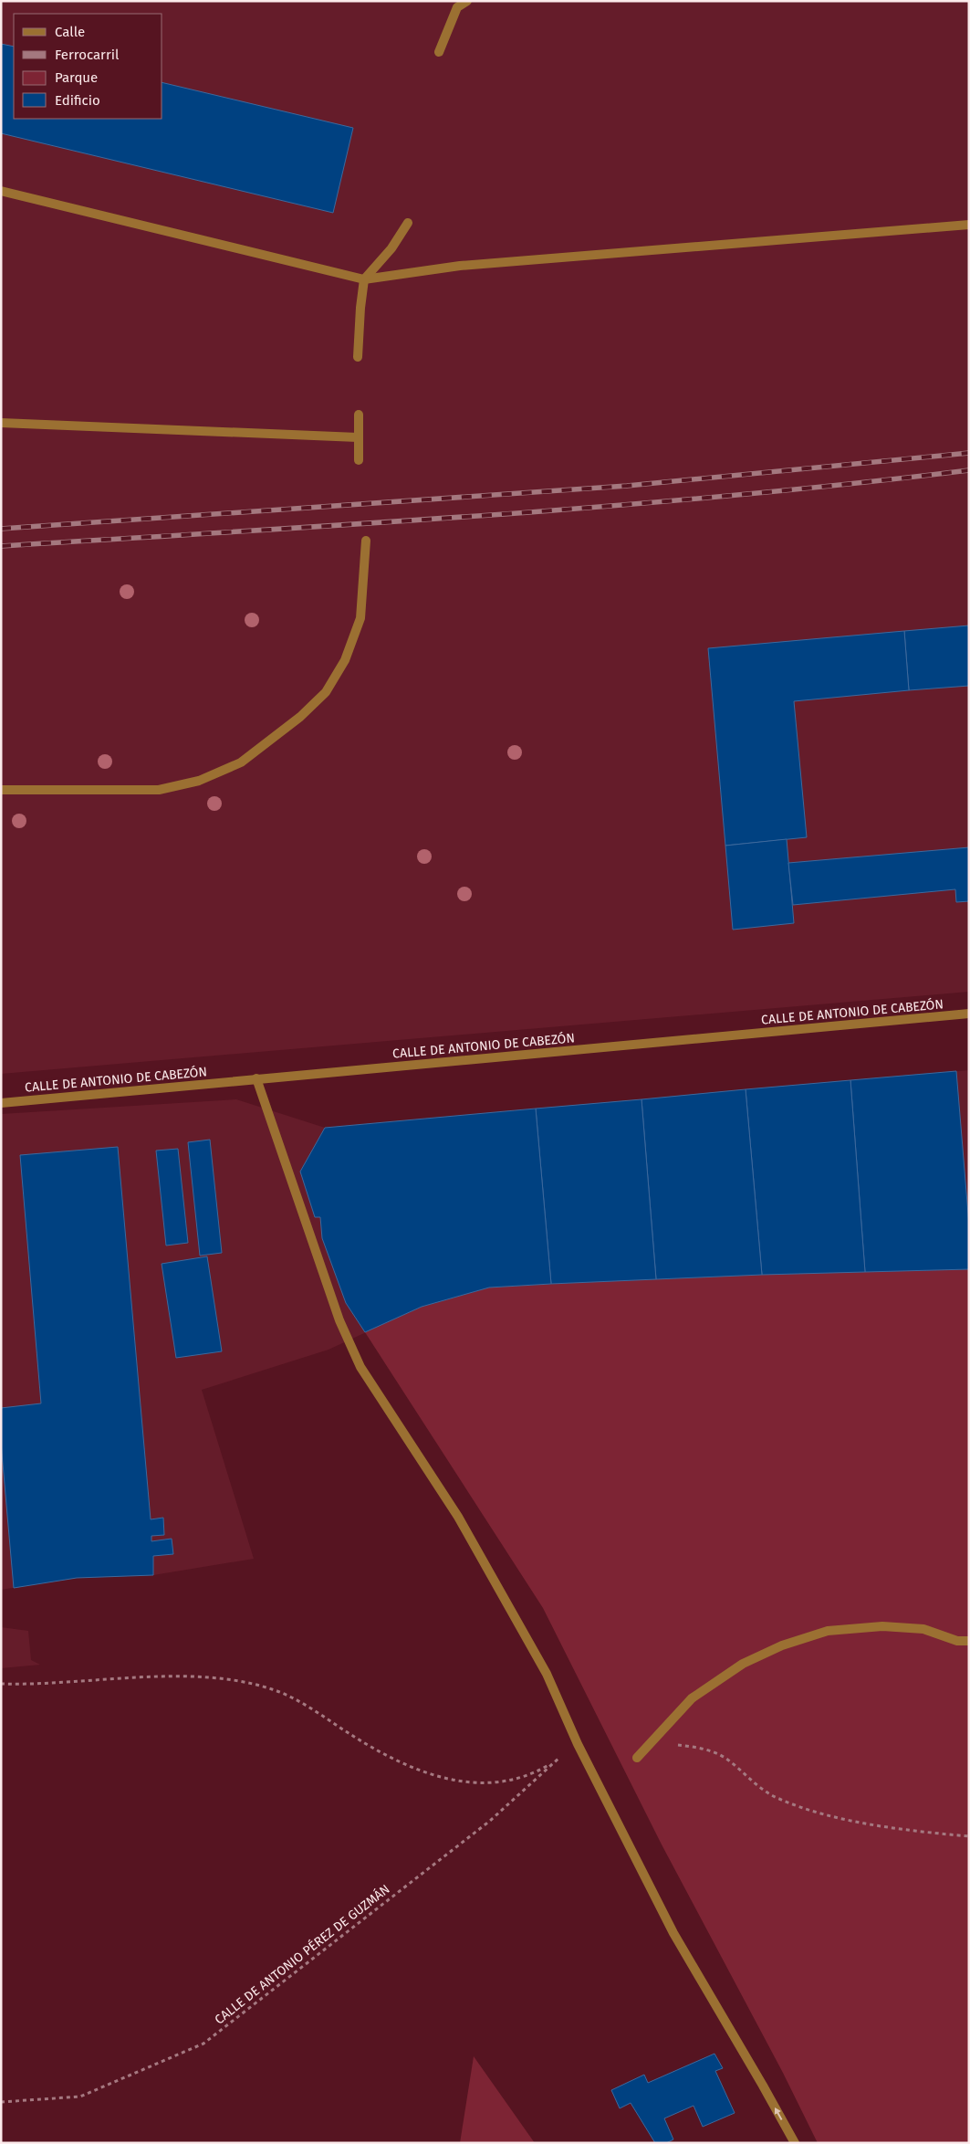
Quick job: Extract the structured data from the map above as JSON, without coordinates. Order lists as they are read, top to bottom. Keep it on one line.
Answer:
{"streets":{"street":["CALLE DE ANTONIO DE CABEZÓN"],"path":["CALLE DE ANTONIO PÉREZ DE GUZMÁN"]},"legend":["Calle","Ferrocarril","Parque","Edificio"]}
